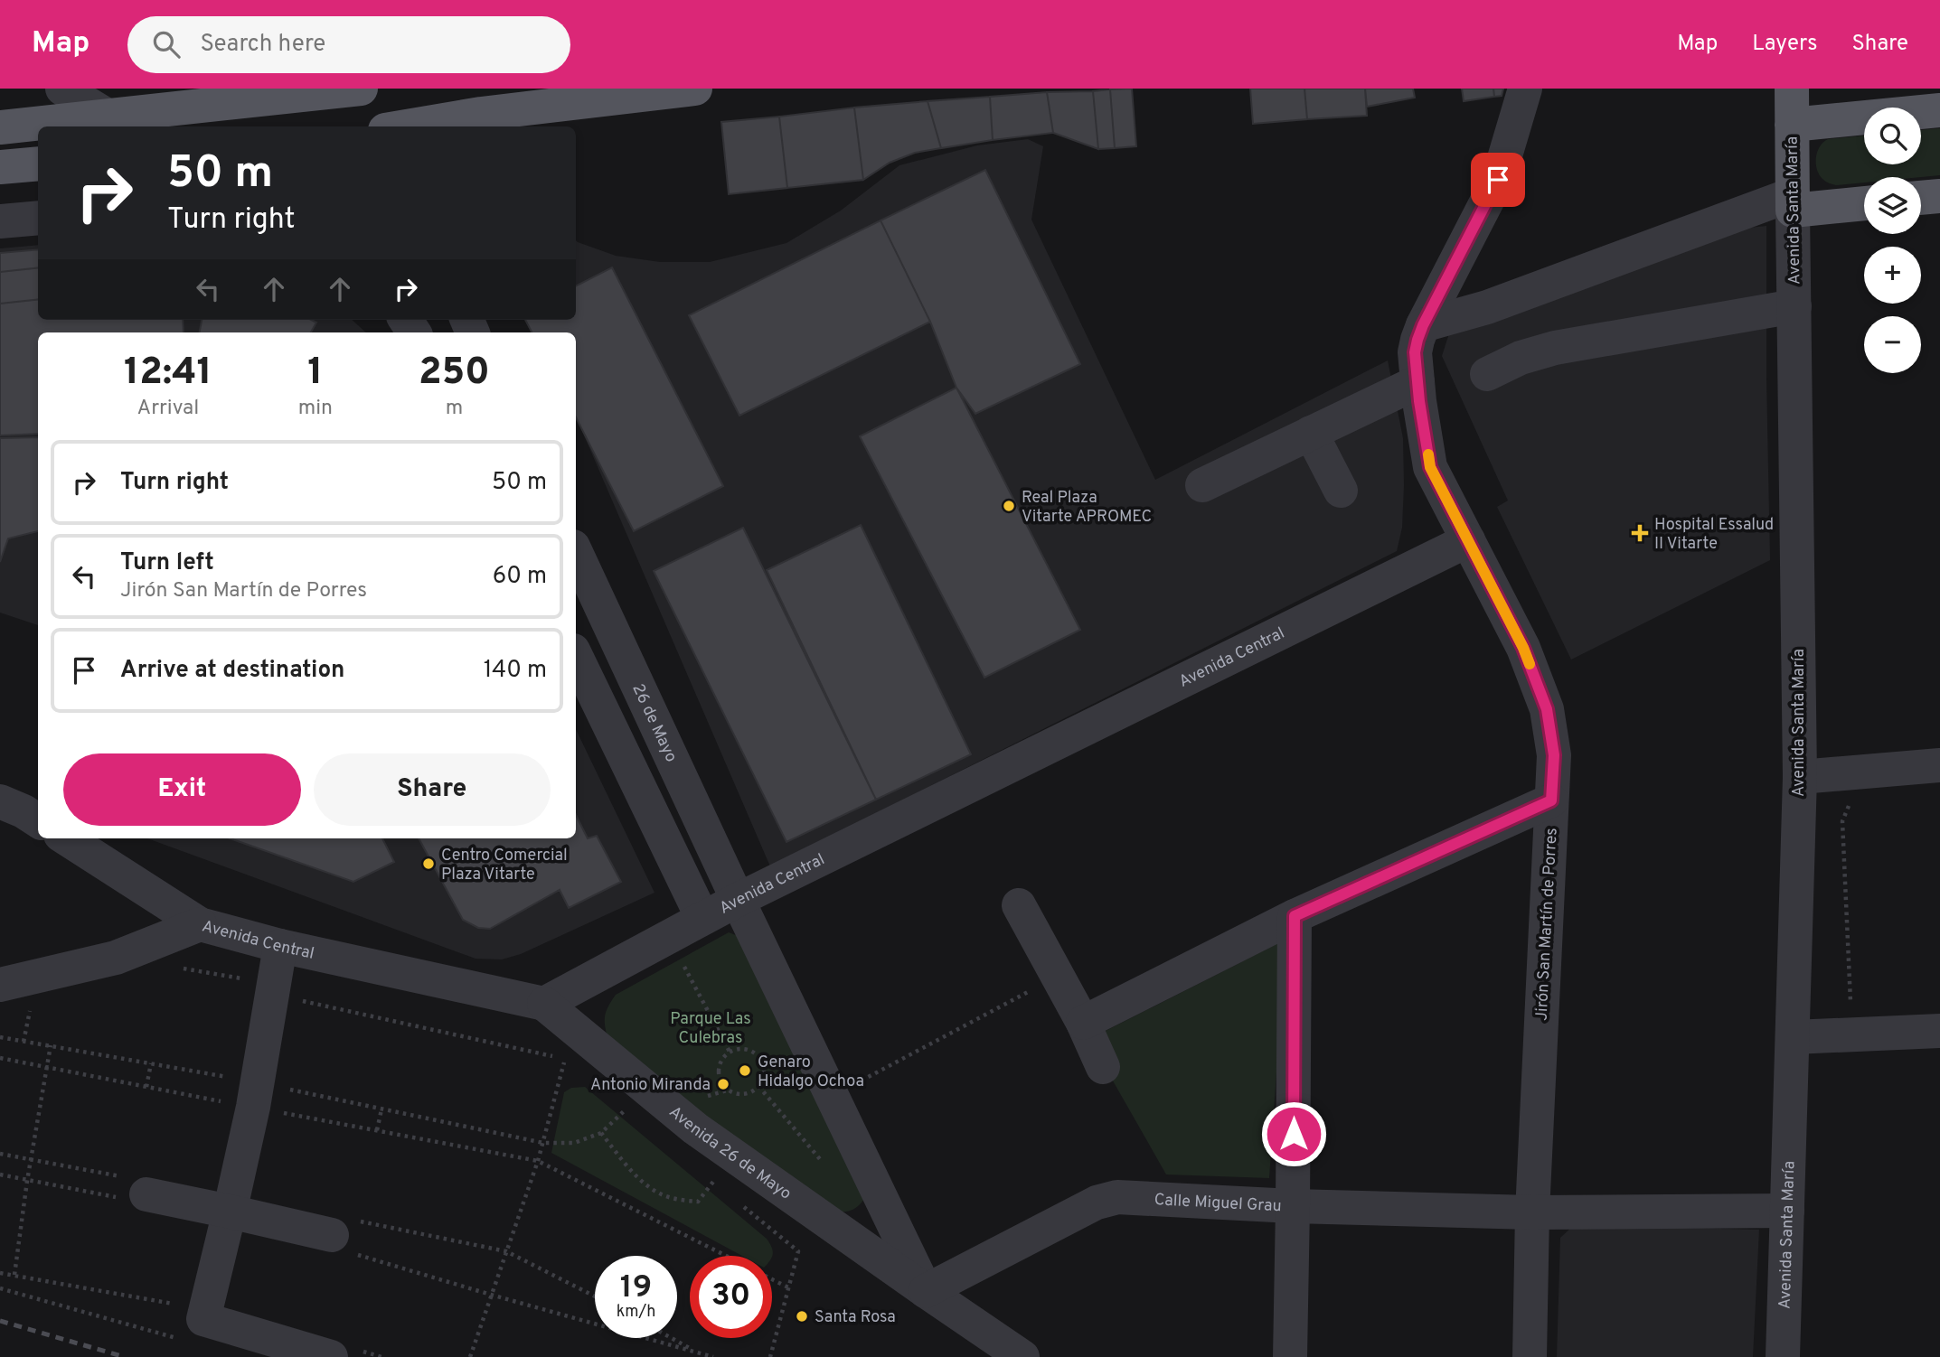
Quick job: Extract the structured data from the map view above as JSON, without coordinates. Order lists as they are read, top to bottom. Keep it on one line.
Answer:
{"streets":{"main road":["Avenida Santa María"],"street":["Avenida Central","26 de Mayo","Jirón San Martín de Porres","Avenida 26 de Mayo","Calle Miguel Grau"]},"crossings":[["Avenida Santa María","Calle Miguel Grau"],["Avenida Central","26 de Mayo"],["Avenida Central","Jirón San Martín de Porres"],["Avenida Central","Avenida 26 de Mayo"],["Jirón San Martín de Porres","Calle Miguel Grau"],["Avenida 26 de Mayo","Calle Miguel Grau"]],"parks":["Parque Las Culebras"],"places":{"other":["Real Plaza Vitarte APROMEC","Centro Comercial Plaza Vitarte","Genaro Hidalgo Ochoa","Antonio Miranda","Santa Rosa"],"health":["Hospital Essalud II Vitarte"]},"page":{"header":"Map","search":"Search here","nav":["Map","Layers","Share"],"map_buttons":["+","−"],"turn":["50 m","Turn right"],"eta":["12:41","Arrival","1","min","250","m"],"list":[{"name":"Turn right","value":"50 m"},{"name":"Turn left","note":"Jirón San Martín de Porres","value":"60 m"},{"name":"Arrive at destination","value":"140 m"}],"buttons":["Exit","Share"],"speed":"19 km/h","limit":"30"}}
